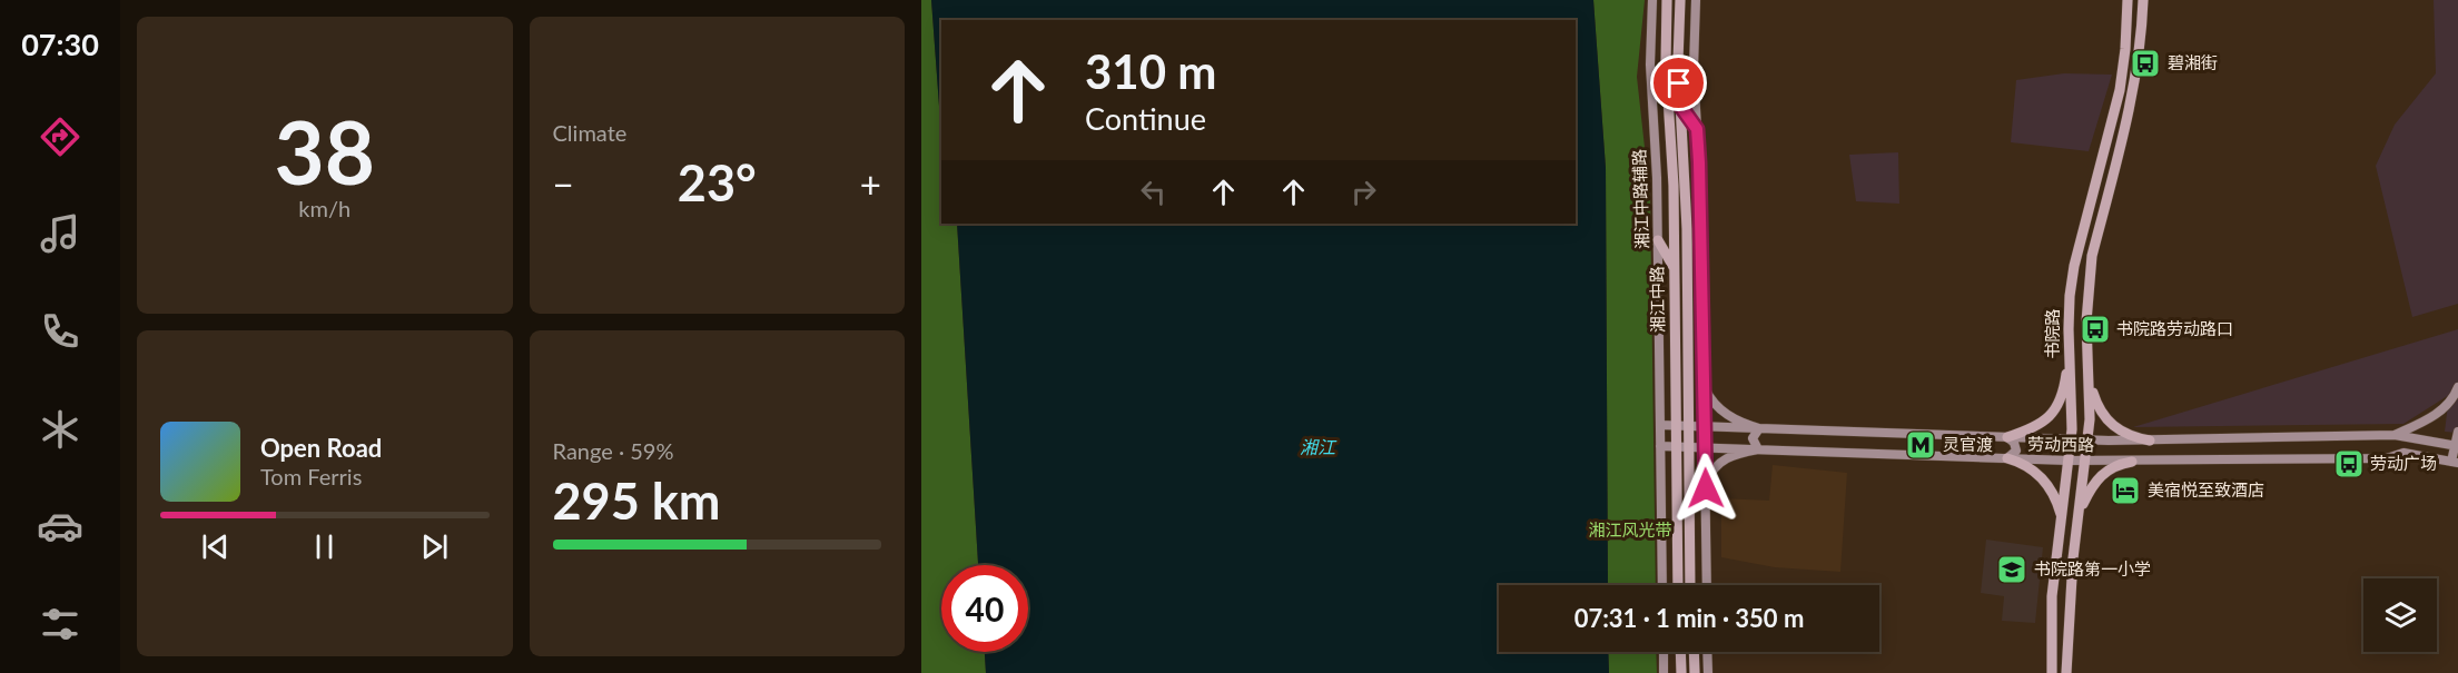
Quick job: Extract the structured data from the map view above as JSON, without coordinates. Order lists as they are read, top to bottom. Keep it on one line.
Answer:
{"streets":{"main road":["湘江中路辅路","湘江中路","书院路","劳动西路"]},"crossings":[["湘江中路辅路","劳动西路"],["湘江中路","劳动西路"],["书院路","劳动西路"]],"water":["湘江"],"parks":["湘江风光带"],"places":{"bus stop":["碧湘街","书院路劳动路口","劳动广场"],"metro station":["灵官渡"],"hotel":["美宿悦至致酒店"],"school or university":["书院路第一小学"]},"page":{"tabs":"07:30","tile":[["38","km/h"],"Climate",["Range · 59%","295 km"]],"turn":["310 m","Continue"],"heat":["−","23°","+"],"song":["Open Road","Tom Ferris"],"limit":"40","trip":"07:31 · 1 min · 350 m"}}
